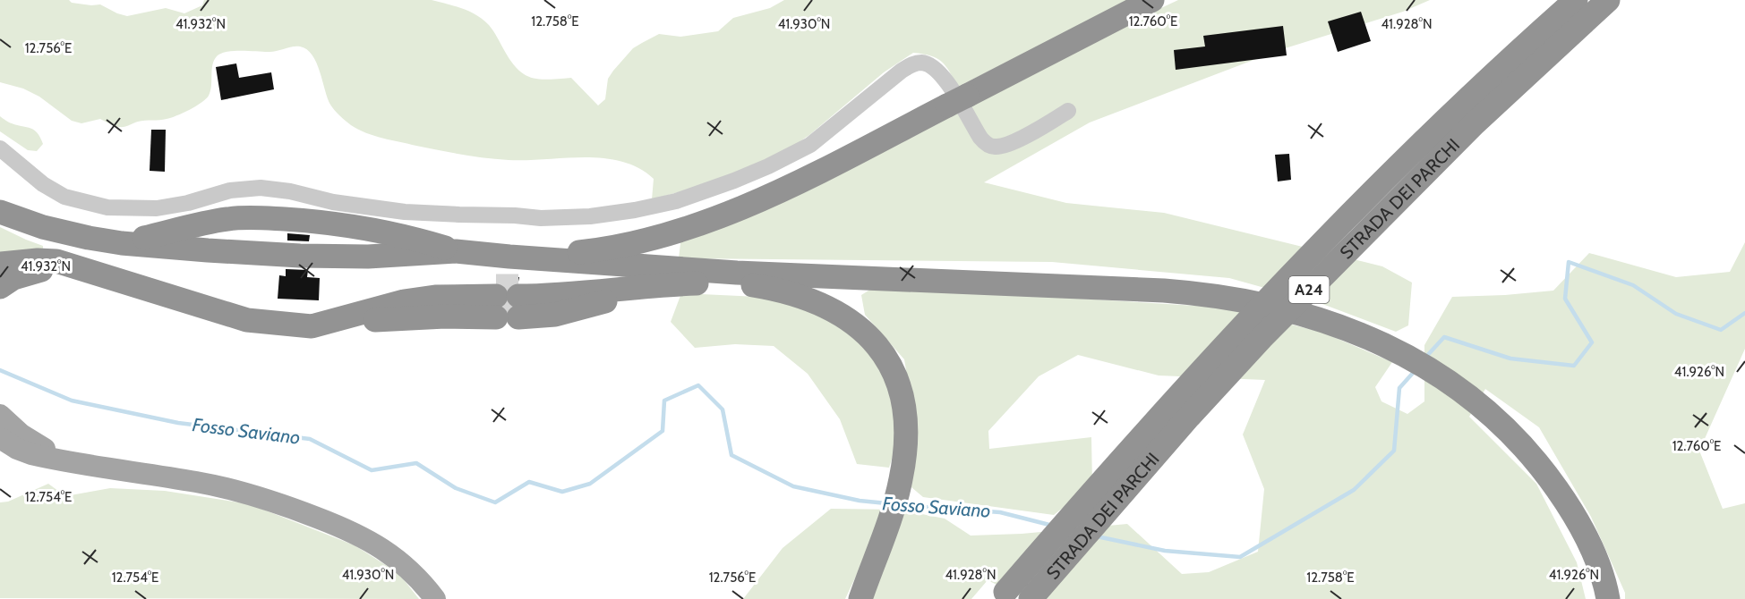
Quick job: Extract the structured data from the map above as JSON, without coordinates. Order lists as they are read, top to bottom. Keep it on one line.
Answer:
{"streets":{"highway":["STRADA DEI PARCHI","A24"]},"water":["Fosso Saviano"],"coordinates":["12.758°E","12.760°E","41.932°N","41.930°N","41.928°N","12.756°E","41.926°N","12.754°E"]}
